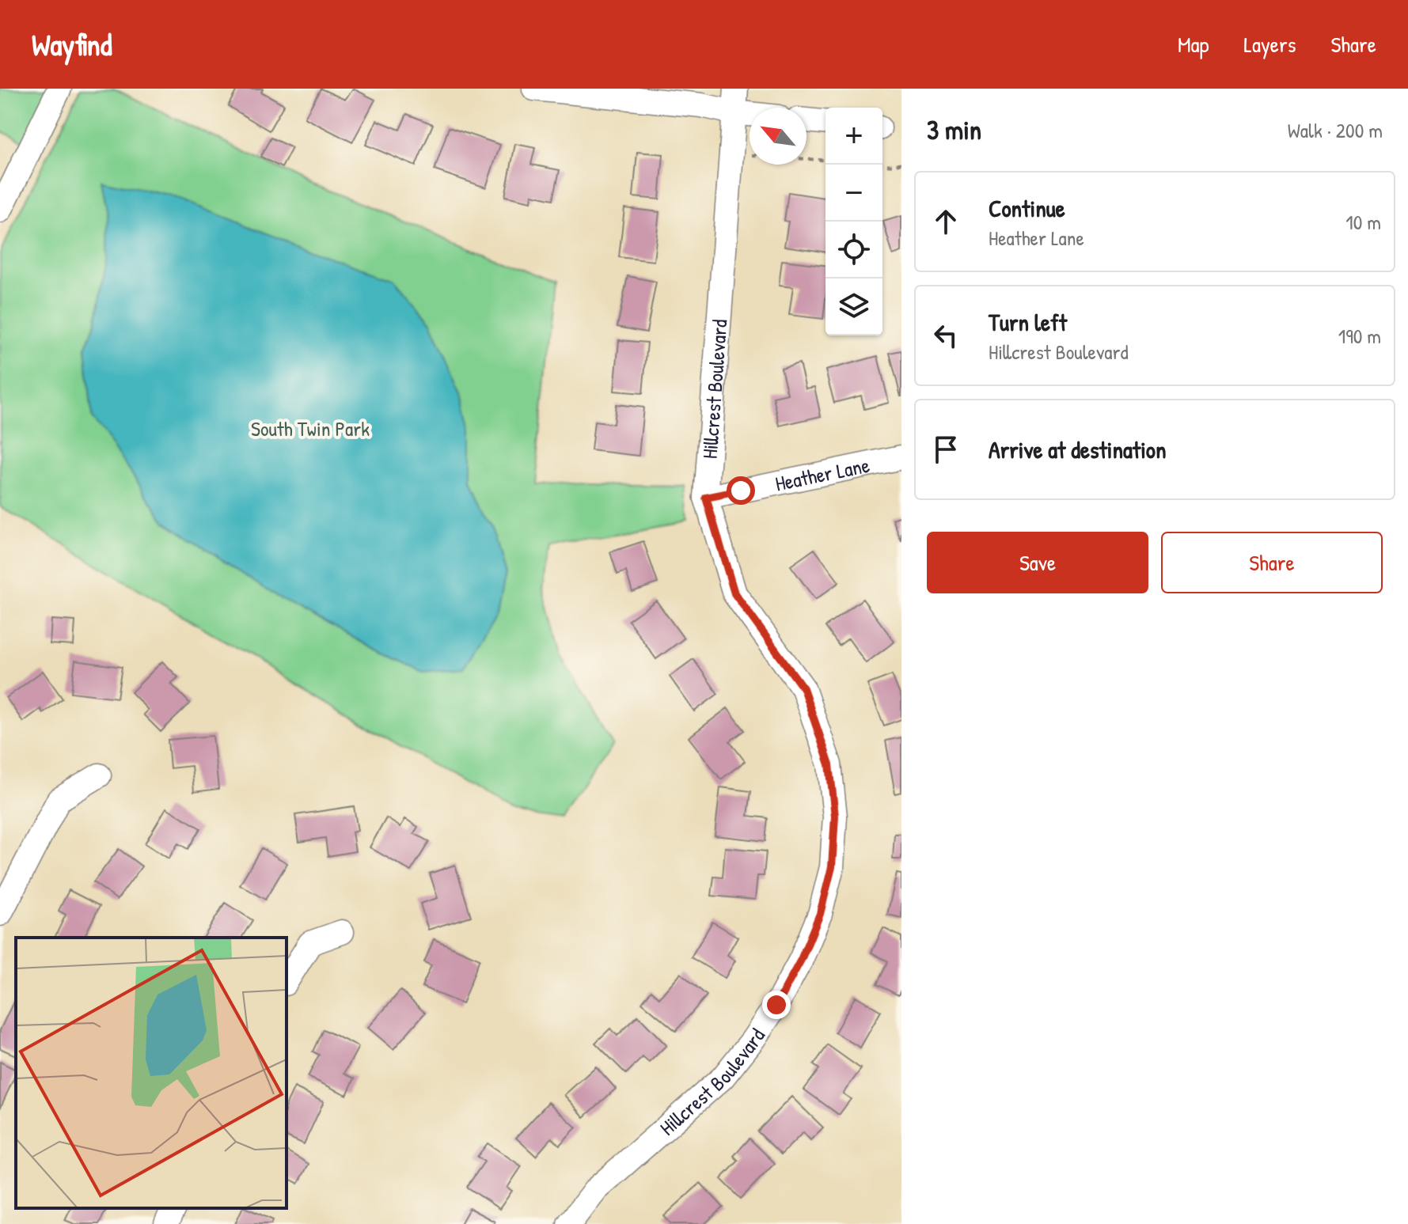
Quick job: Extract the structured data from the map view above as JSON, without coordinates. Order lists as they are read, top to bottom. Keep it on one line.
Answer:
{"streets":{"street":["Hillcrest Boulevard","Heather Lane"]},"crossings":[["Hillcrest Boulevard","Heather Lane"]],"parks":["South Twin Park"],"north":"top left","page":{"header":"Wayfind","nav":["Map","Layers","Share"],"heading":["3 min","Walk · 200 m"],"map_buttons":["+","−"],"list":[["Continue","Heather Lane","10 m"],["Turn left","Hillcrest Boulevard","190 m"],"Arrive at destination"],"buttons":["Save","Share"]}}
